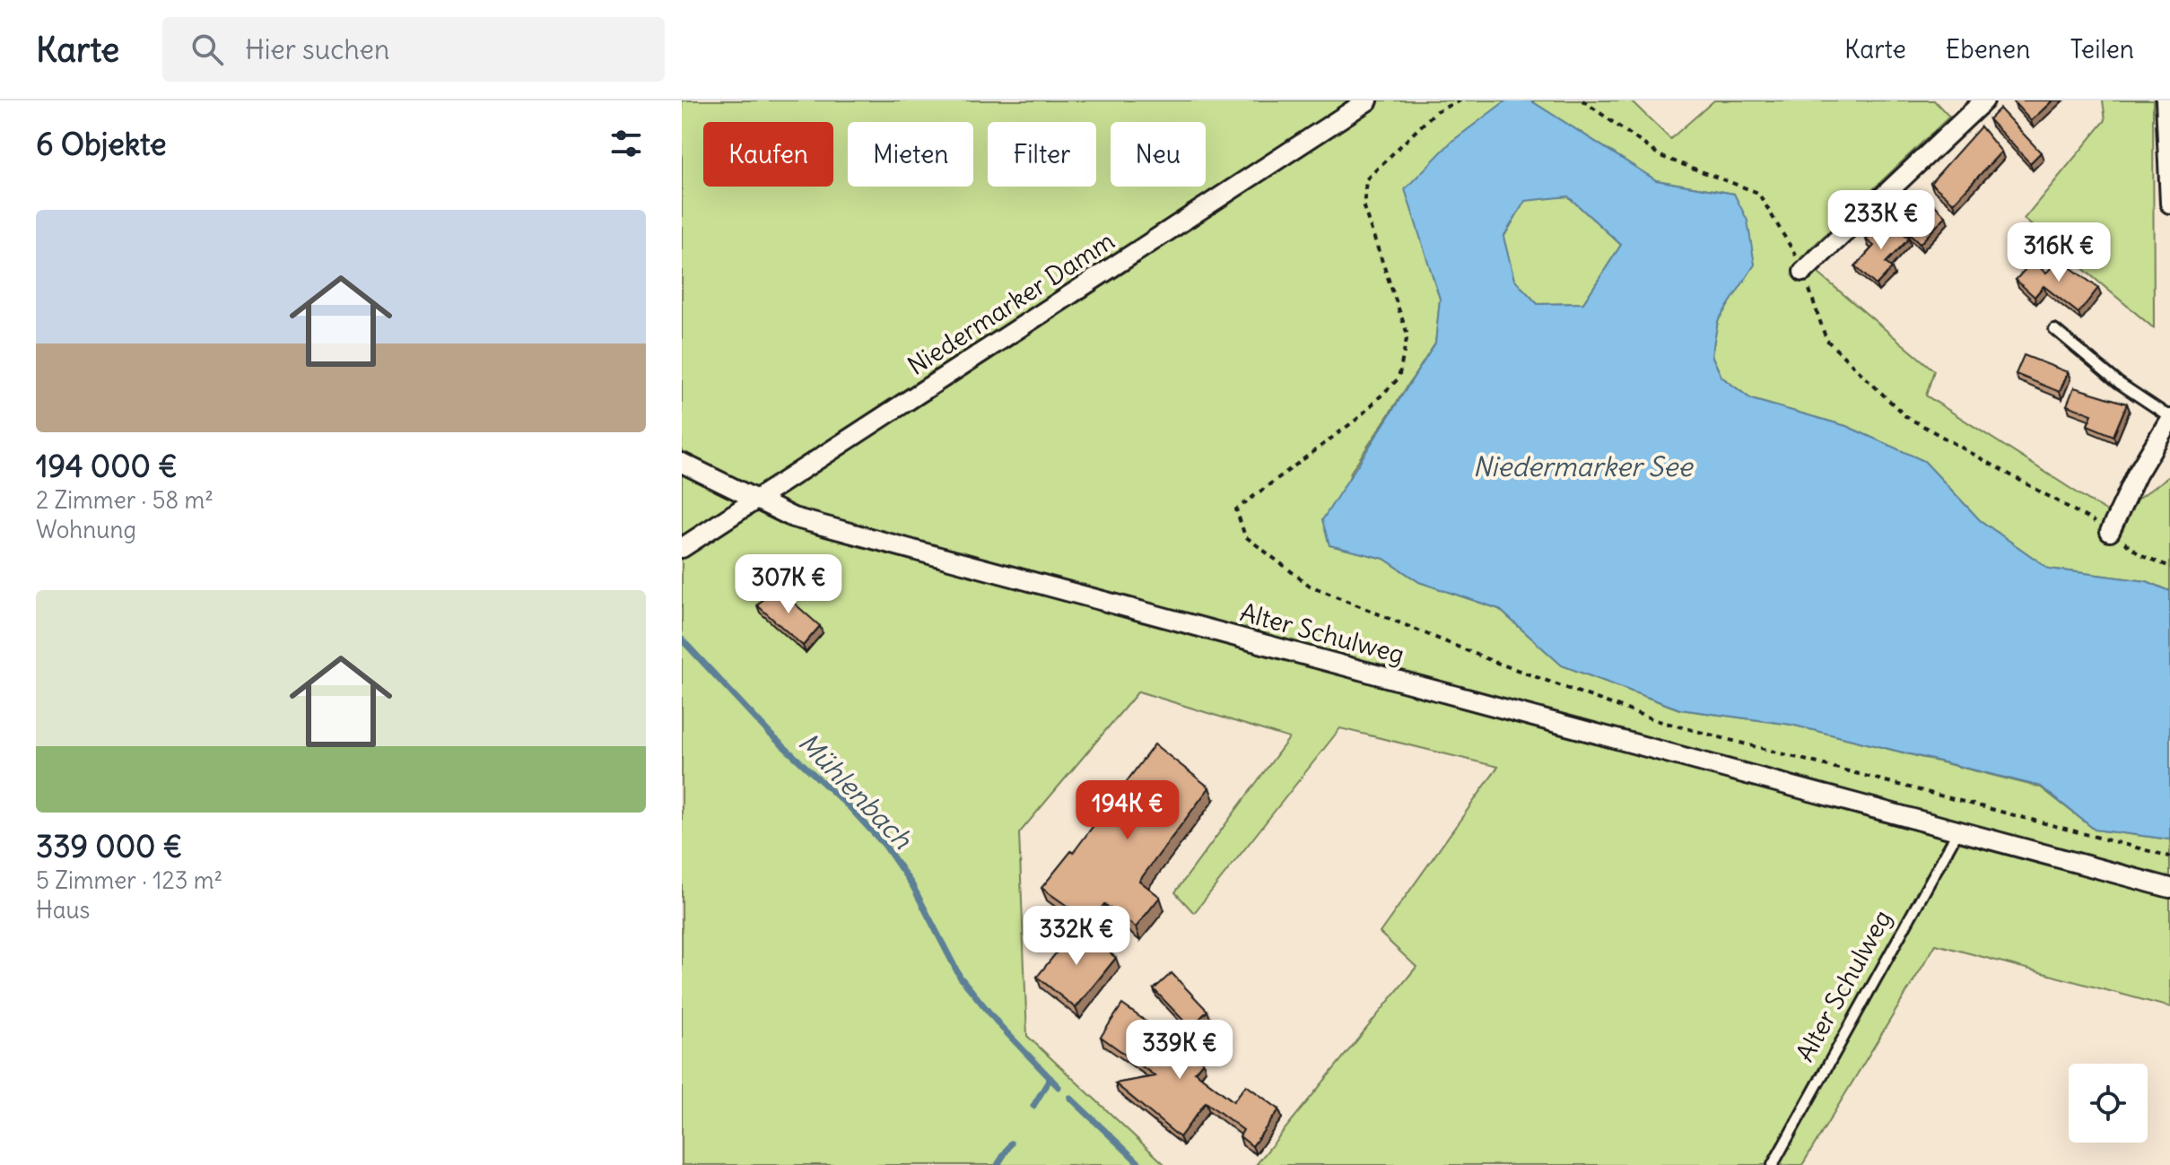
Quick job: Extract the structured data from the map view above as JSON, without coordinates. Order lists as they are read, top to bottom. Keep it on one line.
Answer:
{"streets":{"street":["Niedermarker Damm","Alter Schulweg"]},"crossings":[["Niedermarker Damm","Alter Schulweg"]],"water":["Niedermarker See","Mühlenbach"],"page":{"header":"Karte","search":"Hier suchen","nav":["Karte","Ebenen","Teilen"],"heading":"6 Objekte","chip":["Kaufen","Mieten","Filter","Neu"],"list":[{"name":"194 000 €","note":"2 Zimmer · 58 m² · Wohnung"},{"name":"339 000 €","note":"5 Zimmer · 123 m² · Haus"}],"price":["233K €","316K €","307K €","194K €","332K €","339K €"]}}
